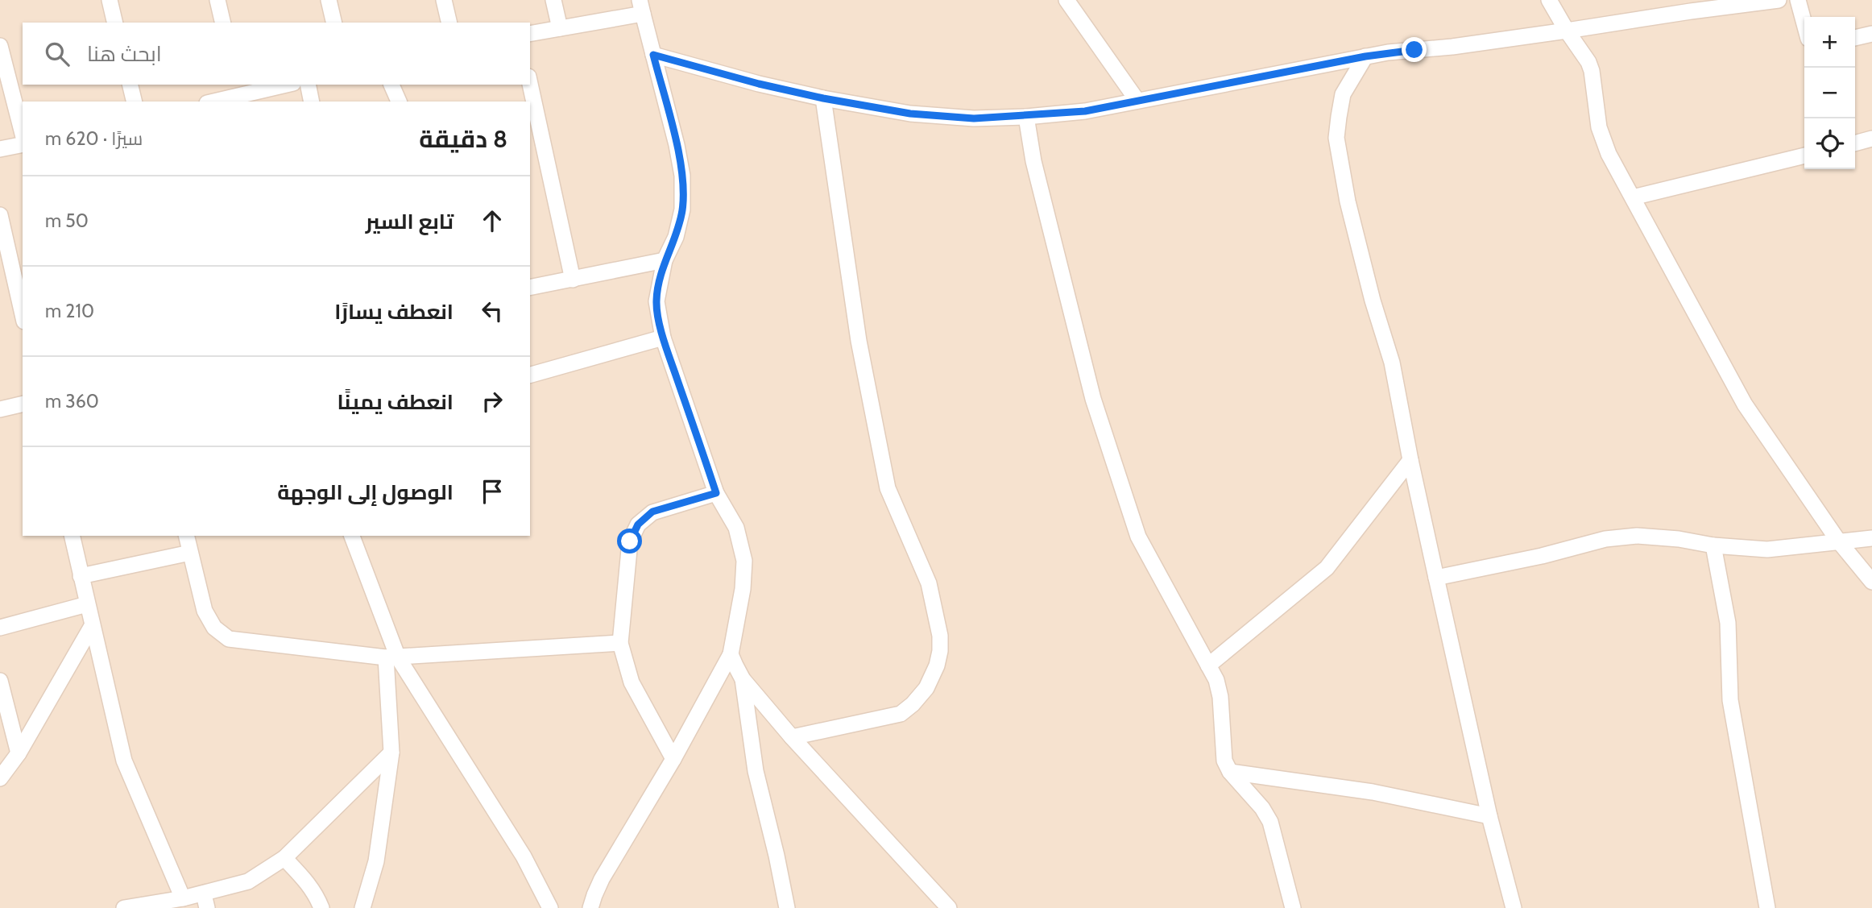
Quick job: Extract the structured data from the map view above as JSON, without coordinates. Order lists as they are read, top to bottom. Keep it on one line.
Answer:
{"page":{"map_buttons":["+","−"],"search":"ابحث هنا","heading":["8 دقيقة","سيرًا · 620 m"],"list":[["تابع السير","50 m"],["انعطف يسارًا","210 m"],["انعطف يمينًا","360 m"],"الوصول إلى الوجهة"]}}
